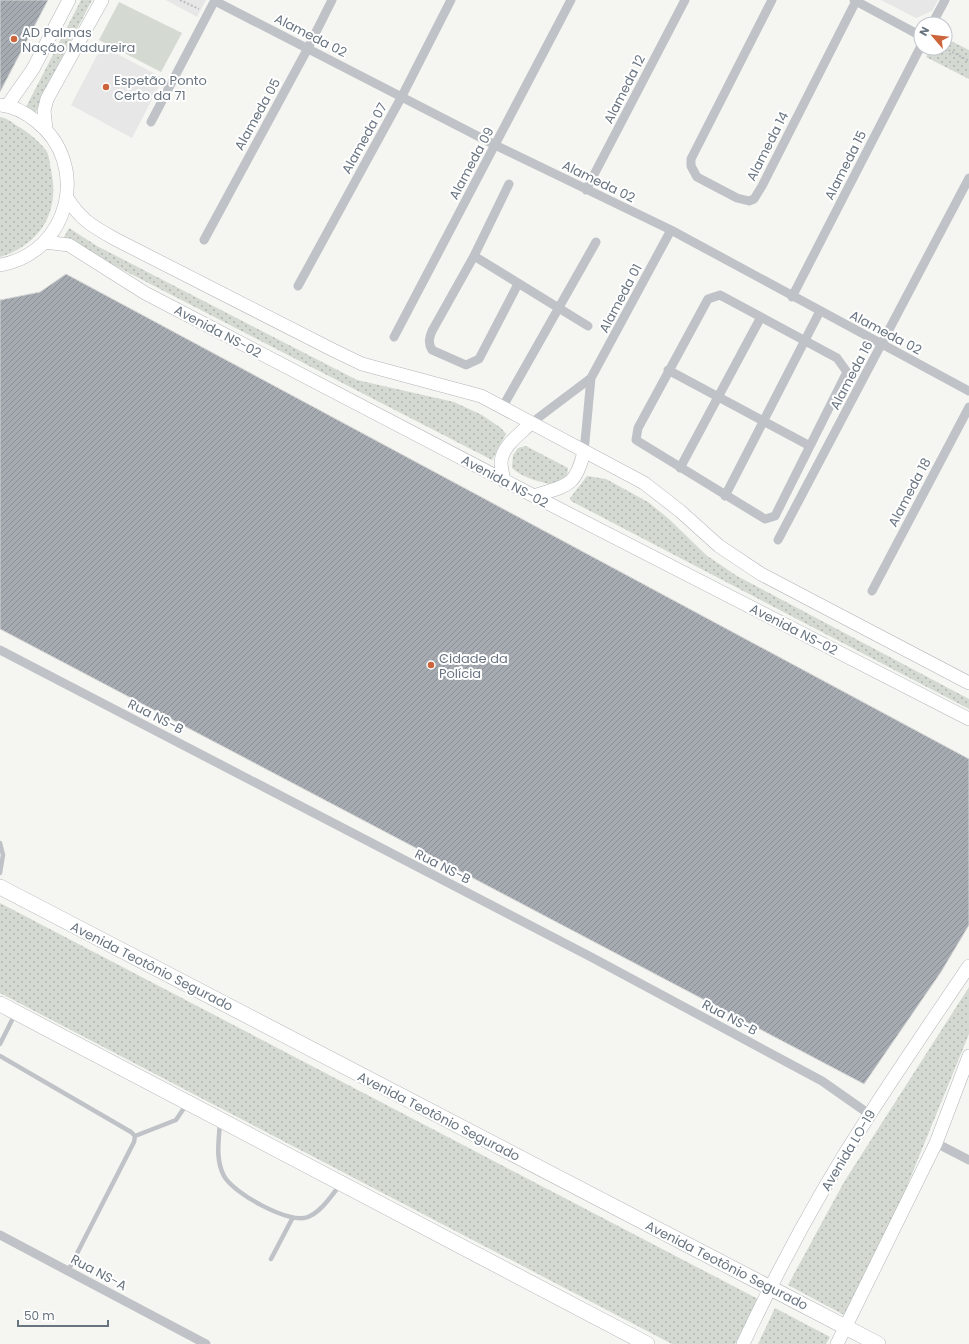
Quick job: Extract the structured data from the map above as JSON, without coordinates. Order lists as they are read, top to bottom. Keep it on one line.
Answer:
{"streets":{"main road":["Avenida Teotônio Segurado"],"street":["Alameda 02","Alameda 12","Alameda 05","Alameda 07","Alameda 14","Alameda 09","Alameda 15","Alameda 01","Avenida NS-02","Alameda 16","Alameda 18","Rua NS-B","Avenida LO-19","Rua NS-A"]},"crossings":[["Alameda 02","Alameda 12"],["Alameda 02","Alameda 05"],["Alameda 02","Alameda 07"],["Alameda 02","Alameda 09"],["Alameda 02","Alameda 15"],["Alameda 02","Alameda 01"],["Alameda 02","Alameda 16"],["Alameda 01","Avenida NS-02"],["Rua NS-B","Avenida LO-19"],["Avenida Teotônio Segurado","Avenida LO-19"]],"places":["AD Palmas Nação Madureira","Espetão Ponto Certo da 71","Cidade da Polícia"],"scale_bar":"50 m","north":"top left"}
